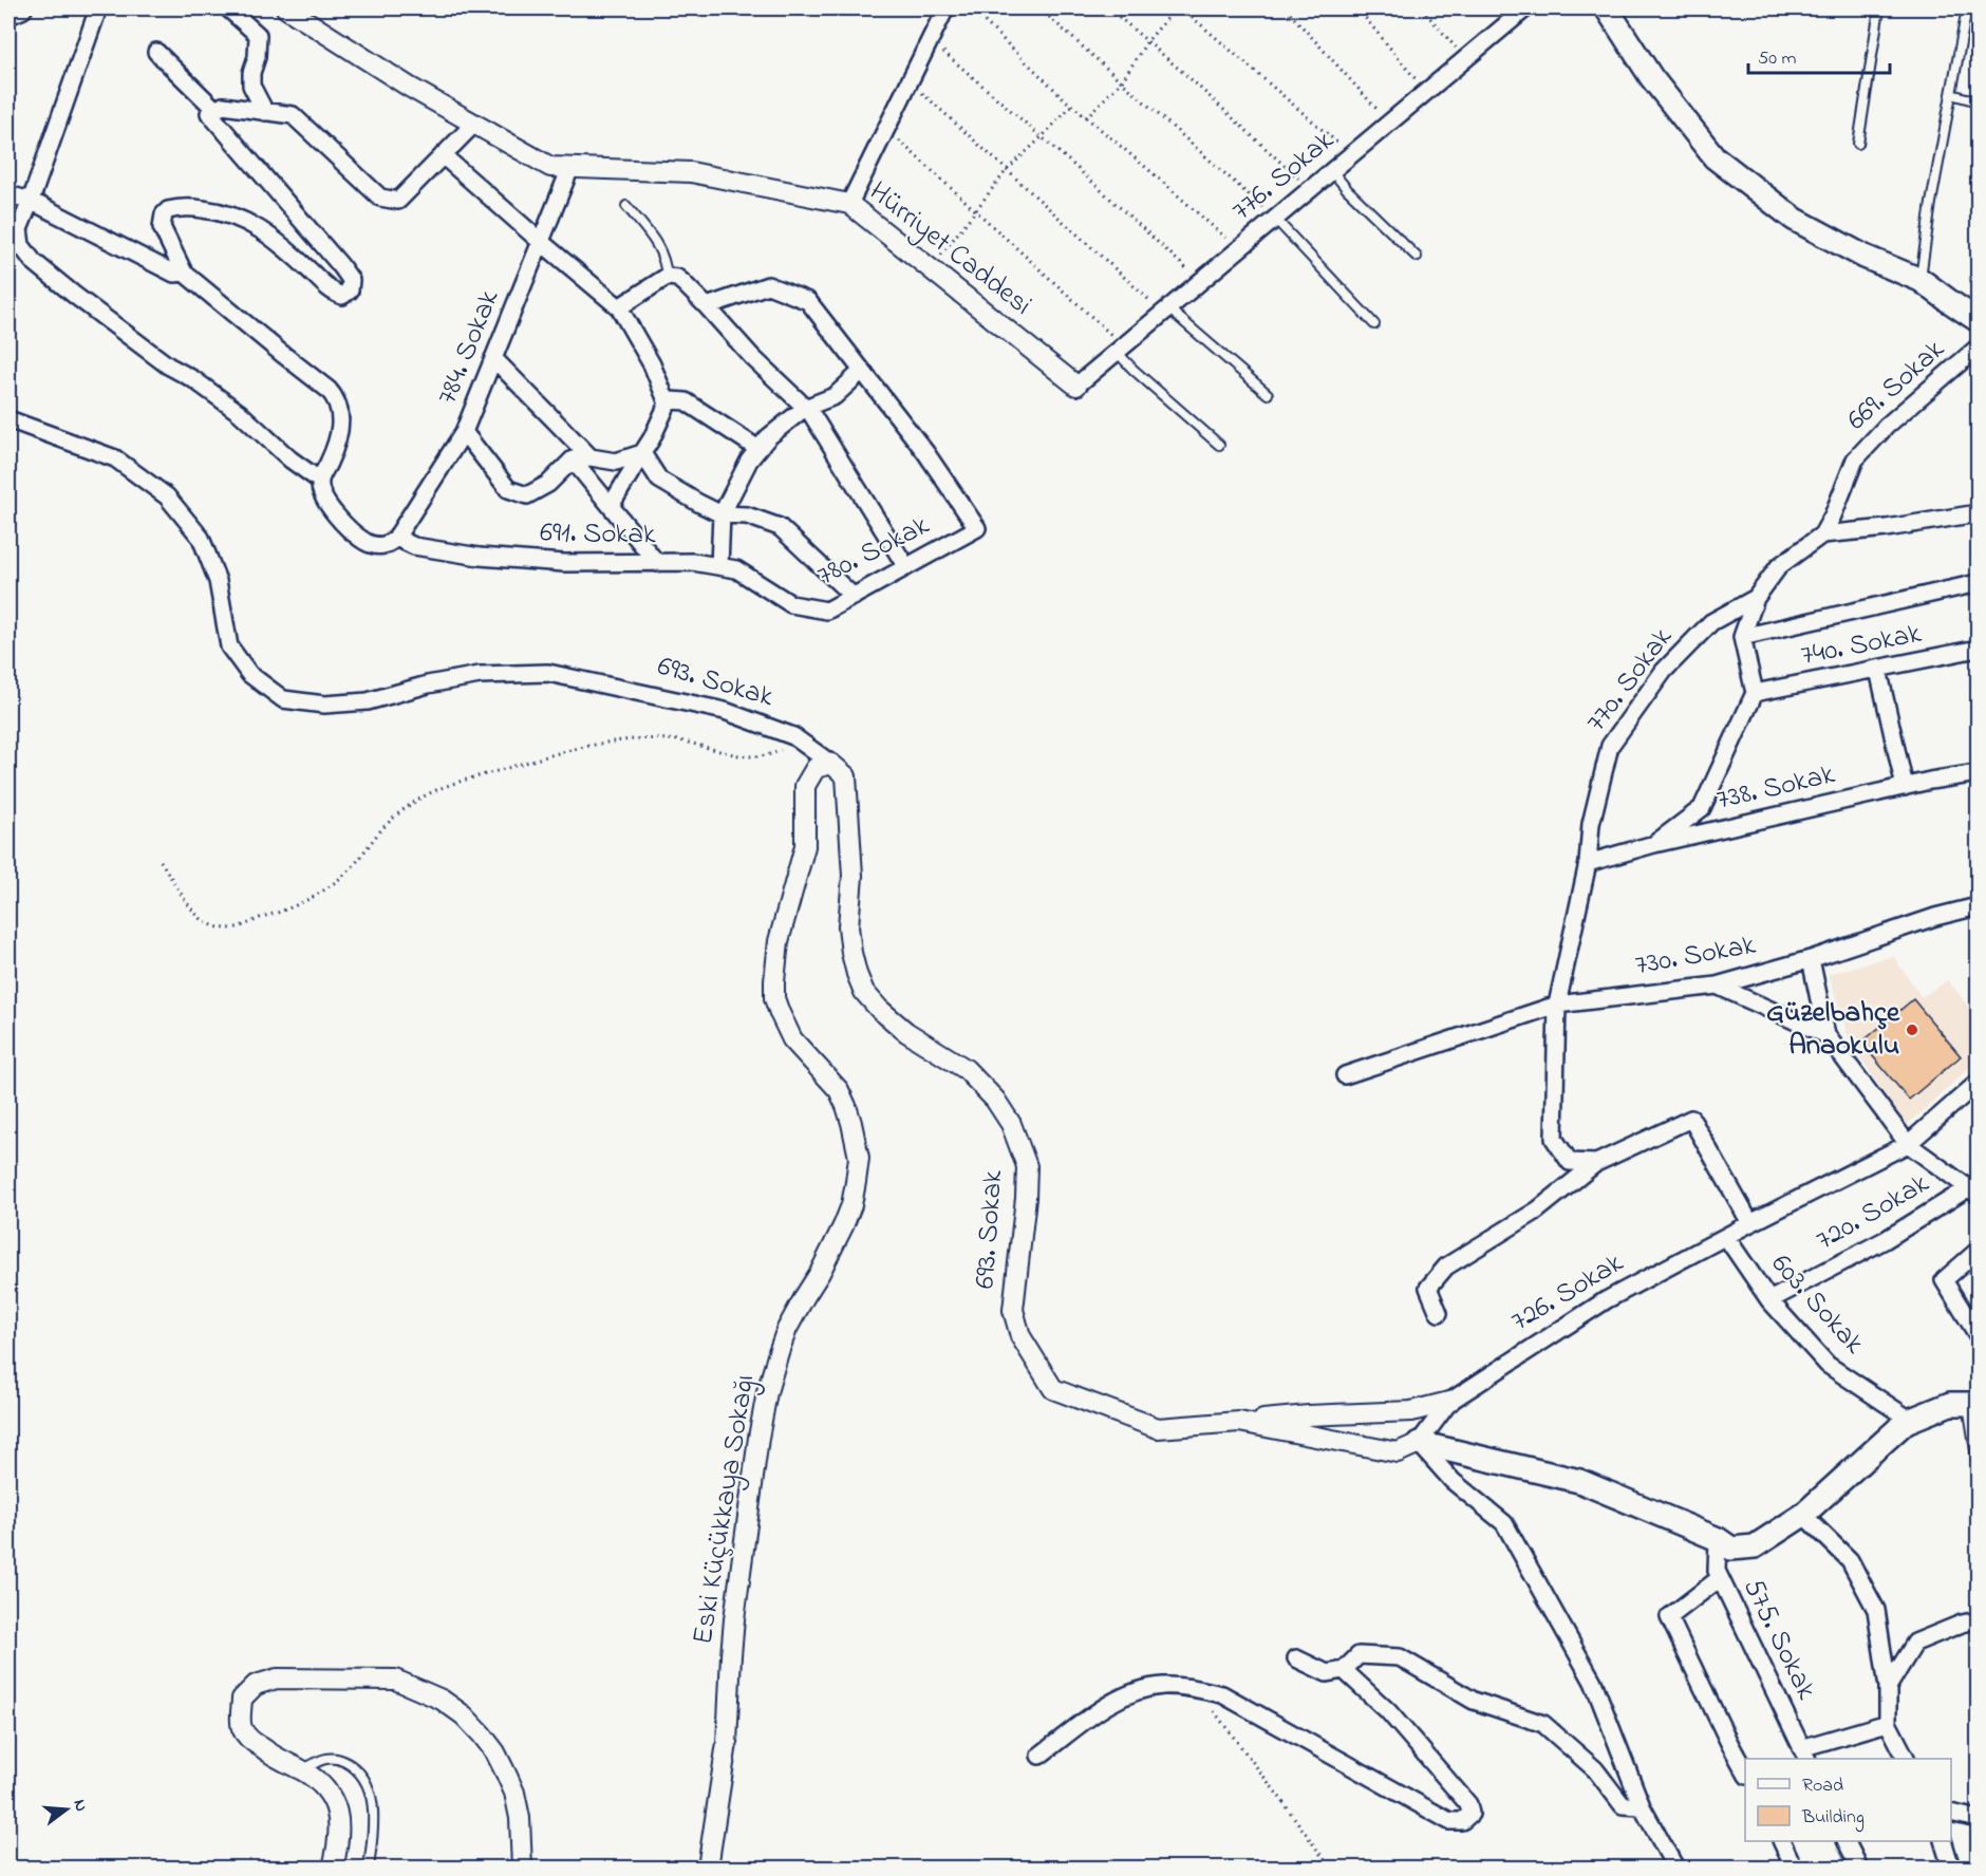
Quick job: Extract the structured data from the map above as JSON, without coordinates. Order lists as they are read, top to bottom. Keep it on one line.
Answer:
{"streets":{"street":["776. Sokak","Hürriyet Caddesi","784. Sokak","669. Sokak","691. Sokak","780. Sokak","740. Sokak","770. Sokak","693. Sokak","738. Sokak","730. Sokak","720. Sokak","726. Sokak","603. Sokak","Eski Küçükkaya Sokağı","575. Sokak"]},"crossings":[["776. Sokak","Hürriyet Caddesi"],["Hürriyet Caddesi","784. Sokak"],["784. Sokak","691. Sokak"],["691. Sokak","780. Sokak"],["770. Sokak","738. Sokak"],["693. Sokak","726. Sokak"],["693. Sokak","Eski Küçükkaya Sokağı"],["720. Sokak","603. Sokak"],["726. Sokak","603. Sokak"]],"places":["Güzelbahçe Anaokulu"],"legend":["Road","Building"],"scale_bar":"50 m","north":"right"}
